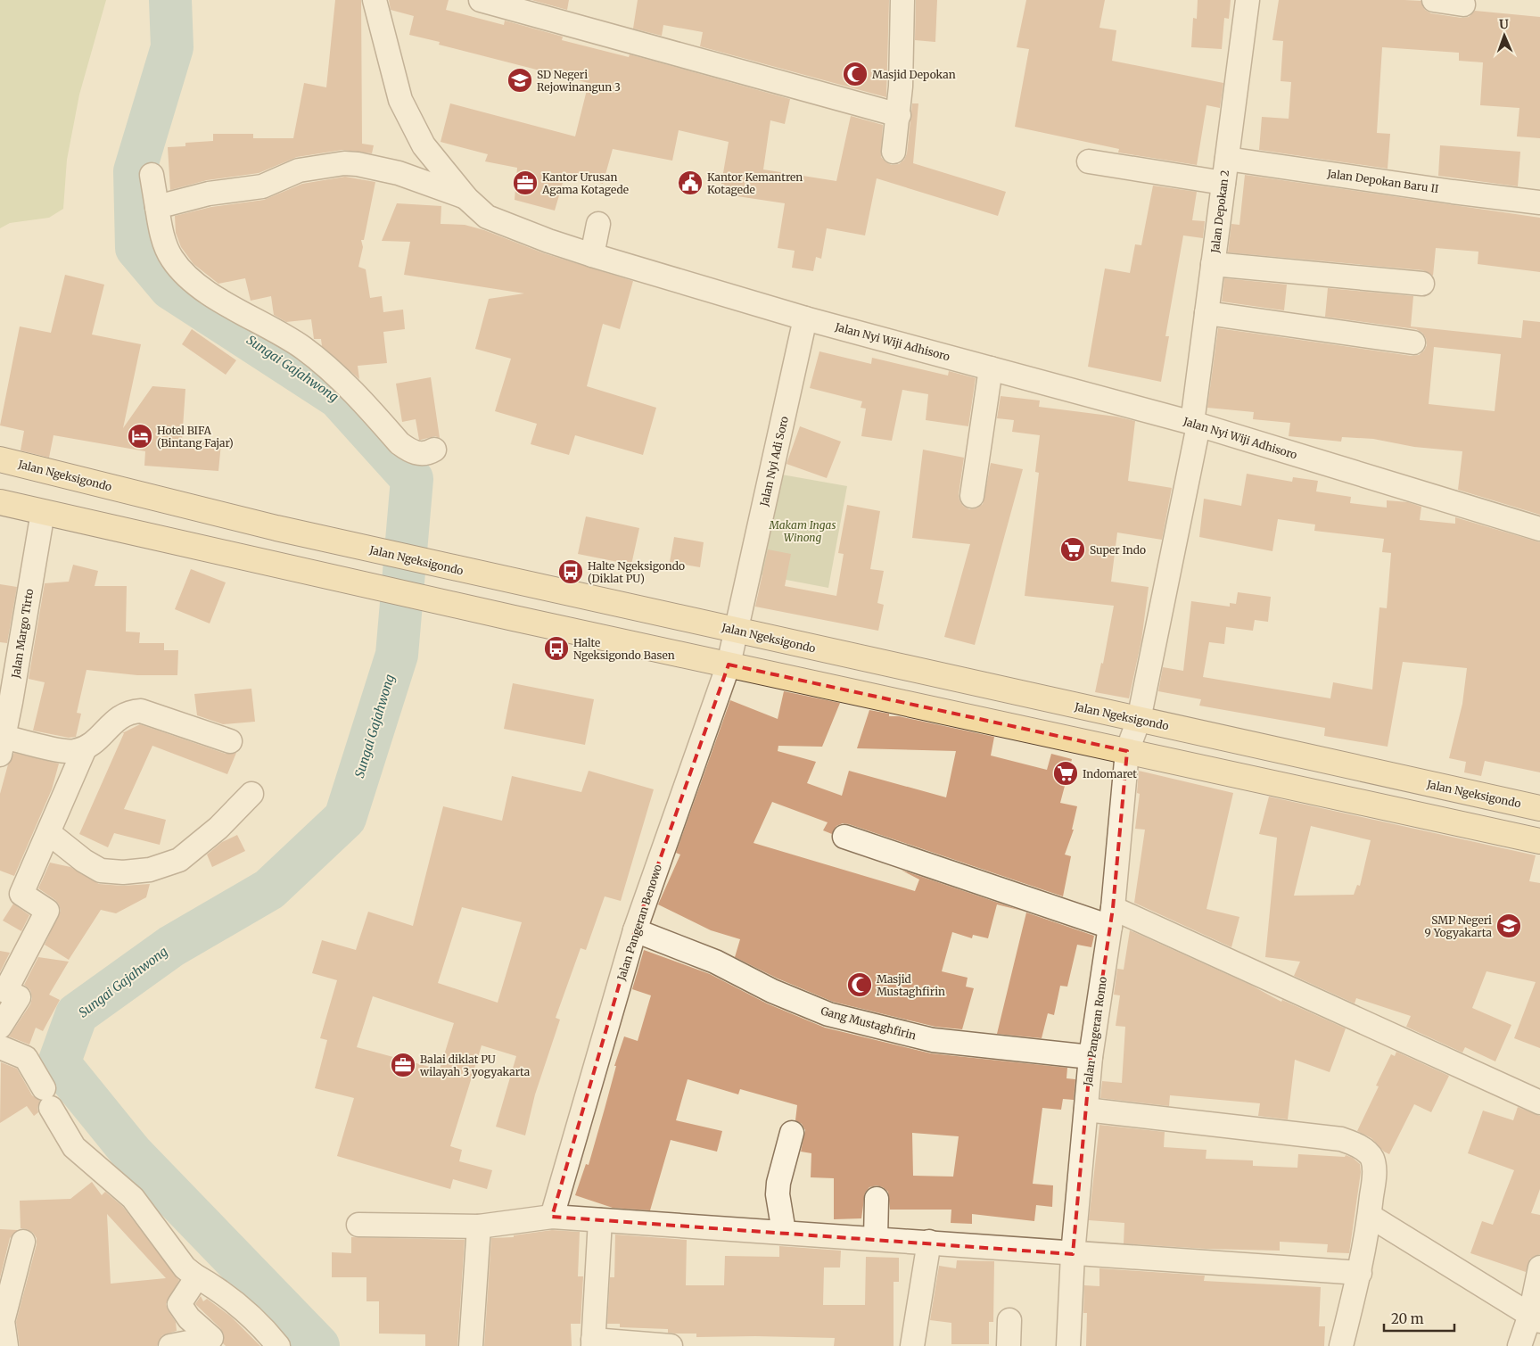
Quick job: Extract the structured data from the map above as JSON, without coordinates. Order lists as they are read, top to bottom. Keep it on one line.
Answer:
{"streets":{"main road":["Jalan Ngeksigondo"],"street":["Jalan Depokan Baru II","Jalan Depokan 2","Jalan Nyi Wiji Adhisoro","Jalan Nyi Adi Soro","Jalan Margo Tirto","Jalan Pangeran Benowo","Gang Mustaghfirin","Jalan Pangeran Romo"]},"crossings":[["Jalan Depokan Baru II","Jalan Depokan 2"],["Jalan Depokan 2","Jalan Nyi Wiji Adhisoro"],["Jalan Depokan 2","Jalan Ngeksigondo"],["Jalan Depokan 2","Jalan Pangeran Romo"],["Jalan Nyi Wiji Adhisoro","Jalan Nyi Adi Soro"],["Jalan Nyi Adi Soro","Jalan Ngeksigondo"],["Jalan Nyi Adi Soro","Jalan Pangeran Benowo"],["Jalan Ngeksigondo","Jalan Pangeran Benowo"],["Jalan Ngeksigondo","Jalan Pangeran Romo"],["Jalan Pangeran Benowo","Gang Mustaghfirin"],["Gang Mustaghfirin","Jalan Pangeran Romo"]],"water":["Sungai Gajahwong"],"parks":["Makam Ingas Winong"],"places":{"mosque":["Masjid Depokan","Masjid Mustaghfirin"],"school or university":["SD Negeri Rejowinangun 3","SMP Negeri 9 Yogyakarta"],"office":["Kantor Urusan Agama Kotagede","Balai diklat PU wilayah 3 yogyakarta"],"public building":["Kantor Kemantren Kotagede"],"hotel":["Hotel BIFA (Bintang Fajar)"],"supermarket":["Super Indo","Indomaret"],"bus stop":["Halte Ngeksigondo (Diklat PU)","Halte Ngeksigondo Basen"]},"scale_bar":"20 m","north":"top"}
